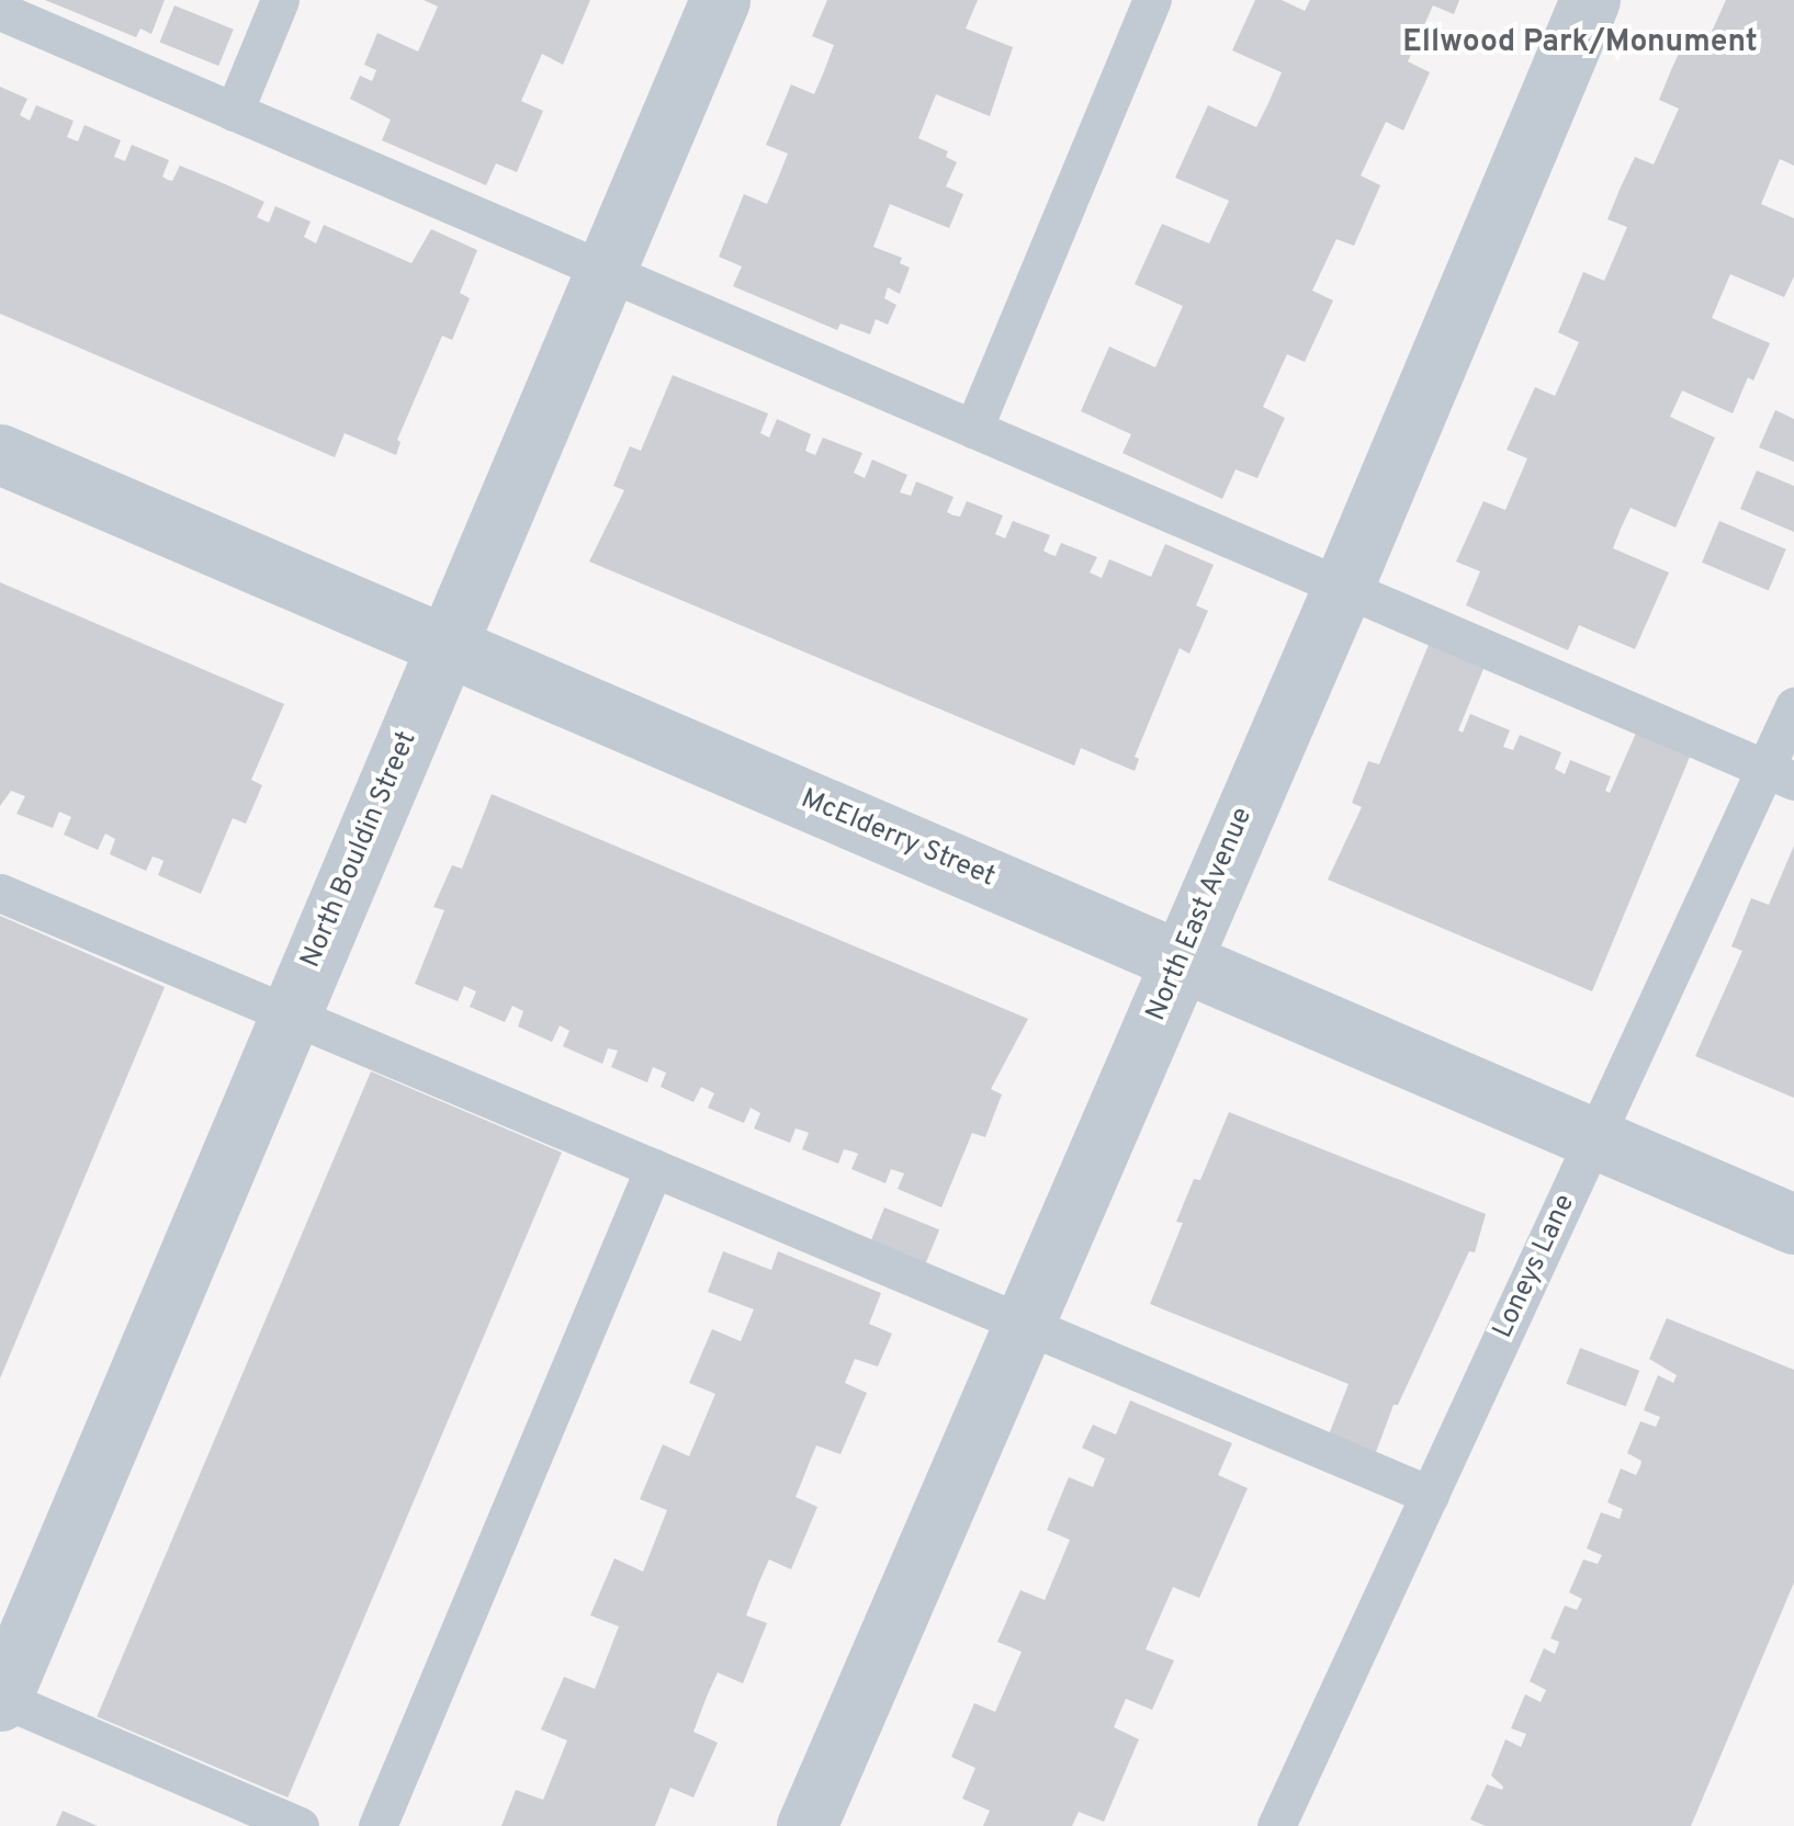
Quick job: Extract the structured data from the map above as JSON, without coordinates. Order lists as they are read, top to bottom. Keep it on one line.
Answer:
{"streets":{"street":["McElderry Street","North Bouldin Street","North East Avenue"],"lane":["Loneys Lane"]},"crossings":[["McElderry Street","North Bouldin Street"],["McElderry Street","North East Avenue"],["McElderry Street","Loneys Lane"]],"districts":["Ellwood Park/Monument"]}
